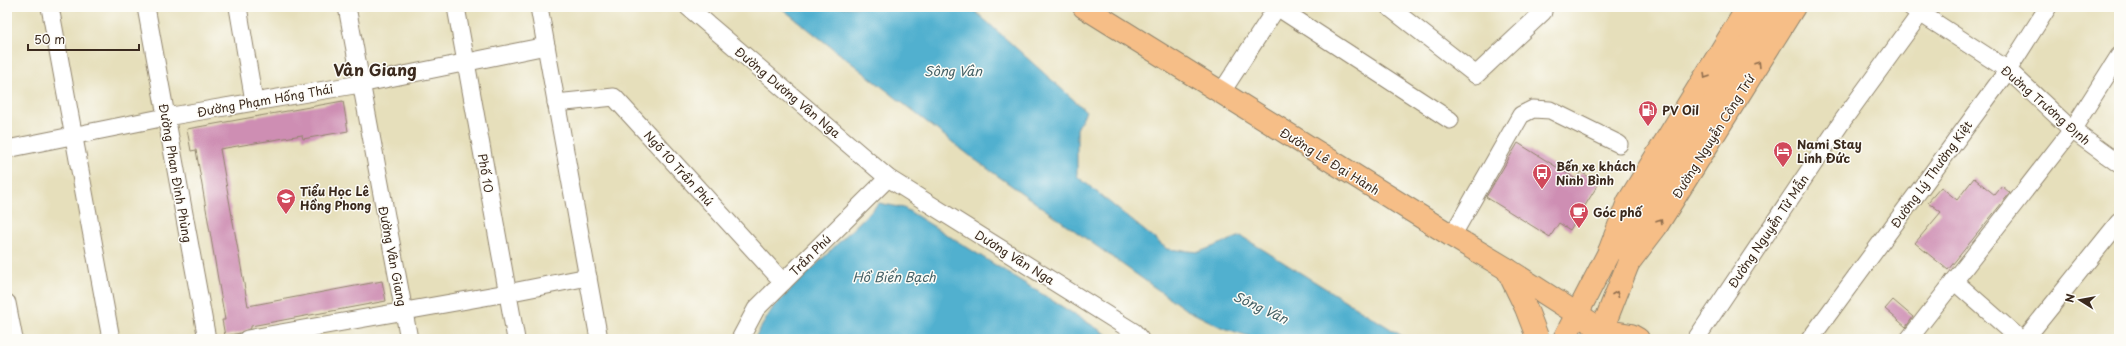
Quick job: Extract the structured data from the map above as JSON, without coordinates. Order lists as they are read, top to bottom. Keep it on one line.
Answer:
{"streets":{"main road":["Đường Nguyễn Công Trứ","Đường Lê Đại Hành"],"street":["Đường Dương Vân Nga","Đường Phạm Hống Thái","Đuờng Trương Định","Ngõ 10 Trần Phú","Đường Phan Đình Phùng","Phố 10","Đường Lý Thường Kiệt","Đường Nguyễn Tử Mẫn","Trần Phú","Đường Vân Giang","Dương Vân Nga"]},"crossings":[["Đường Dương Vân Nga","Trần Phú"],["Đường Dương Vân Nga","Dương Vân Nga"],["Đường Phạm Hống Thái","Đường Phan Đình Phùng"],["Đường Phạm Hống Thái","Phố 10"],["Đường Phạm Hống Thái","Đường Vân Giang"],["Đuờng Trương Định","Đường Lý Thường Kiệt"],["Đuờng Trương Định","Đường Nguyễn Tử Mẫn"],["Đường Nguyễn Công Trứ","Đường Lê Đại Hành"],["Ngõ 10 Trần Phú","Trần Phú"],["Trần Phú","Dương Vân Nga"]],"districts":["Vân Giang"],"water":["Sông Vân","Hồ Biển Bạch"],"places":{"fuel station":["PV Oil"],"hotel":["Nami Stay Linh Đức"],"bus stop":["Bến xe khách Ninh Bình"],"school or university":["Tiểu Học Lê Hồng Phong"],"cafe":["Góc phố"]},"scale_bar":"50 m","north":"left"}
